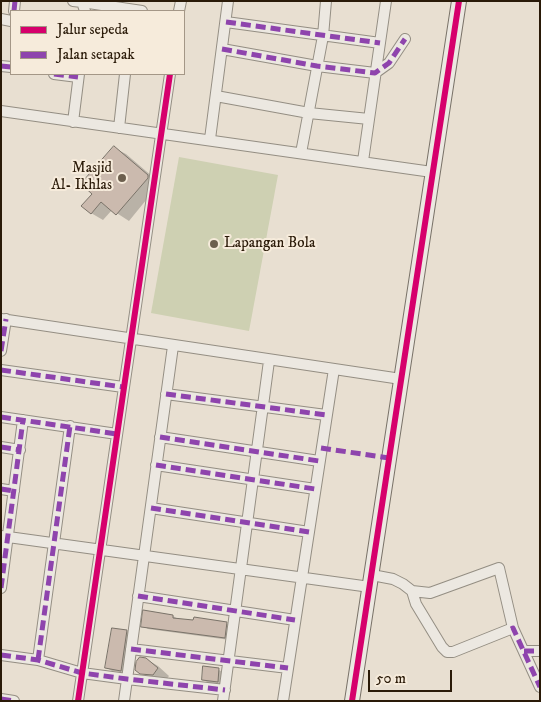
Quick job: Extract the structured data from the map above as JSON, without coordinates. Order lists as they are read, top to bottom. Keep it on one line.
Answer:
{"places":["Masjid Al- Ikhlas","Lapangan Bola"],"legend":["Jalur sepeda","Jalan setapak"],"scale_bar":"50 m"}
